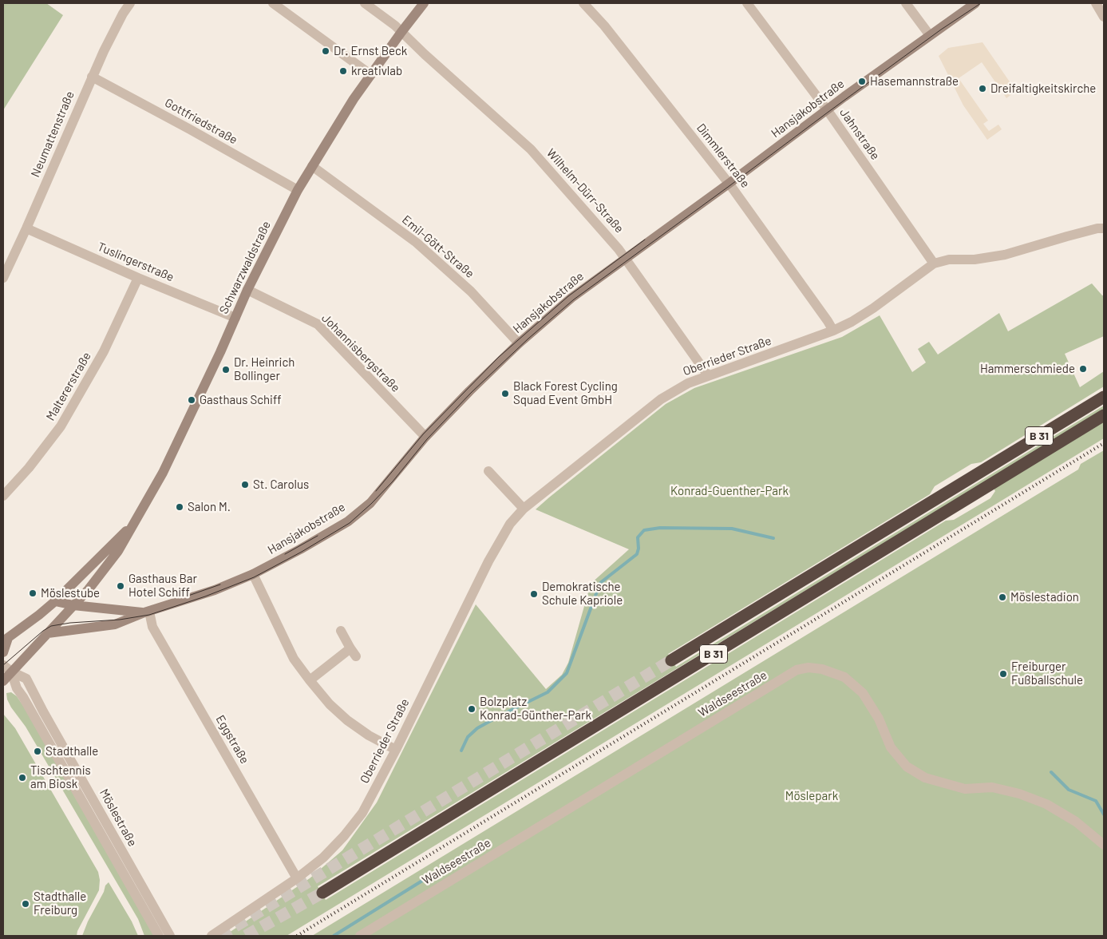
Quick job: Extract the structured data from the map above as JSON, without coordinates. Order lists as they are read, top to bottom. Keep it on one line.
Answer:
{"streets":{"highway":["B 31"],"street":["Hansjakobstraße","Gottfriedstraße","Neumattenstraße","Jahnstraße","Dimmlerstraße","Wilhelm-Dürr-Straße","Emil-Gött-Straße","Tuslingerstraße","Schwarzwaldstraße","Johannisbergstraße","Oberrieder Straße","Maltererstraße","Waldseestraße","Eggstraße","Möslestraße"]},"crossings":[["Hansjakobstraße","Jahnstraße"],["Hansjakobstraße","Dimmlerstraße"],["Hansjakobstraße","Wilhelm-Dürr-Straße"],["Hansjakobstraße","Emil-Gött-Straße"],["Hansjakobstraße","Schwarzwaldstraße"],["Hansjakobstraße","Johannisbergstraße"],["Hansjakobstraße","Eggstraße"],["Gottfriedstraße","Neumattenstraße"],["Gottfriedstraße","Schwarzwaldstraße"],["Neumattenstraße","Tuslingerstraße"],["Jahnstraße","Oberrieder Straße"],["Dimmlerstraße","Oberrieder Straße"],["Wilhelm-Dürr-Straße","Schwarzwaldstraße"],["Wilhelm-Dürr-Straße","Oberrieder Straße"],["Emil-Gött-Straße","Schwarzwaldstraße"],["Tuslingerstraße","Schwarzwaldstraße"],["Tuslingerstraße","Maltererstraße"],["Schwarzwaldstraße","Johannisbergstraße"],["Schwarzwaldstraße","Möslestraße"],["Oberrieder Straße","Eggstraße"]],"parks":["Konrad-Guenther-Park","Möslepark"],"places":["Dr. Ernst Beck","kreativlab","Hasemannstraße","Dreifaltigkeitskirche","Hammerschmiede","Dr. Heinrich Bollinger","Black Forest Cycling Squad Event GmbH","Gasthaus Schiff","St. Carolus","Salon M.","Gasthaus Bar Hotel Schiff","Möslestube","Demokratische Schule Kapriole","Möslestadion","Freiburger Fußballschule","Bolzplatz Konrad-Günther-Park","Stadthalle","Tischtennis am Biosk","Stadthalle Freiburg"]}
